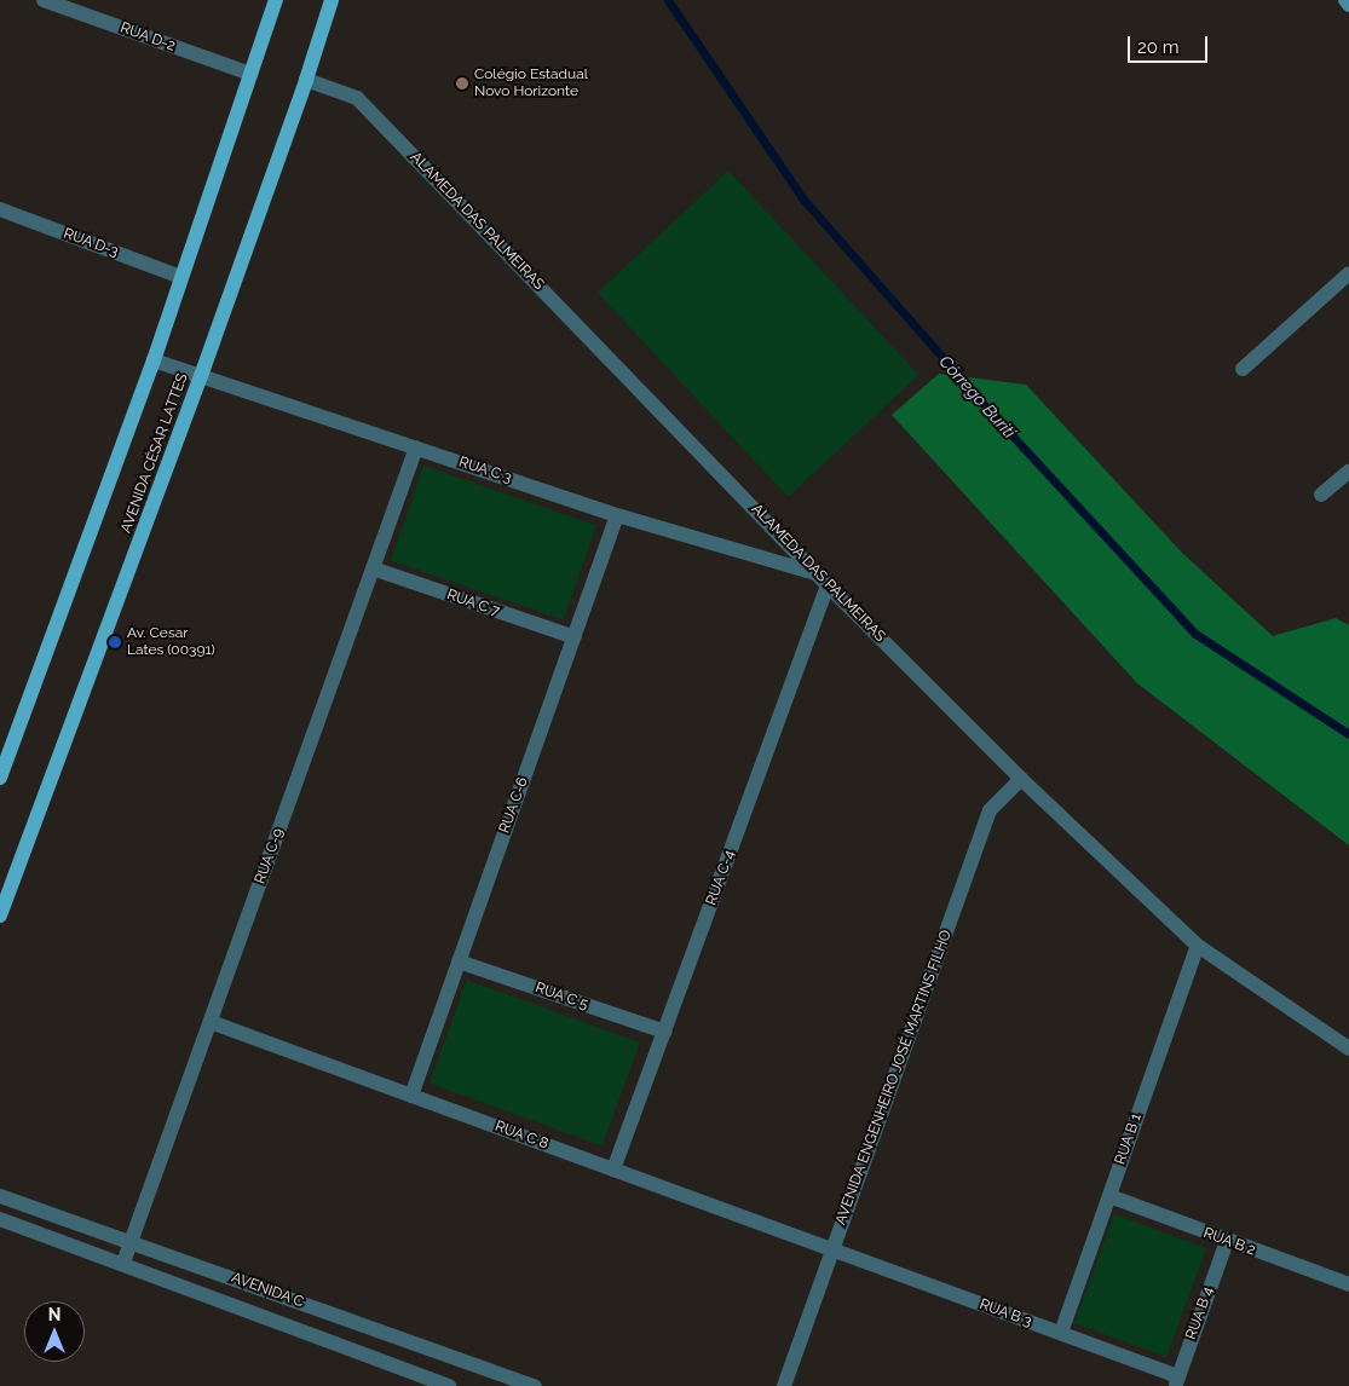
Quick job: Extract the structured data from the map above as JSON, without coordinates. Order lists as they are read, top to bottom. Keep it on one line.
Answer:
{"streets":{"main road":["AVENIDA CÉSAR LATTES"],"street":["RUA D-2","ALAMEDA DAS PALMEIRAS","RUA D-3","RUA C 3","RUA C 7","RUA C-6","RUA C-9","RUA C-4","RUA C 5","AVENIDA ENGENHEIRO JOSÉ MARTINS FILHO","RUA C 8","RUA B 1","RUA B 2","AVENIDA C","RUA B 3","RUA B 4"]},"crossings":[["ALAMEDA DAS PALMEIRAS","AVENIDA CÉSAR LATTES"],["ALAMEDA DAS PALMEIRAS","RUA C 3"],["ALAMEDA DAS PALMEIRAS","RUA C-4"],["ALAMEDA DAS PALMEIRAS","AVENIDA ENGENHEIRO JOSÉ MARTINS FILHO"],["ALAMEDA DAS PALMEIRAS","RUA B 1"],["AVENIDA CÉSAR LATTES","RUA C 3"],["RUA C 3","RUA C-6"],["RUA C 3","RUA C-9"],["RUA C 3","RUA C-4"],["RUA C 7","RUA C-6"],["RUA C 7","RUA C-9"],["RUA C-6","RUA C 5"],["RUA C-6","RUA C 8"],["RUA C-9","RUA C 8"],["RUA C-9","AVENIDA C"],["RUA C-4","RUA C 5"],["RUA C-4","RUA C 8"],["AVENIDA ENGENHEIRO JOSÉ MARTINS FILHO","RUA C 8"],["AVENIDA ENGENHEIRO JOSÉ MARTINS FILHO","RUA B 3"],["RUA C 8","RUA B 3"],["RUA B 1","RUA B 2"],["RUA B 1","RUA B 3"],["RUA B 2","RUA B 4"],["RUA B 3","RUA B 4"]],"water":["Córrego Buriti"],"places":["Colégio Estadual Novo Horizonte","Av. Cesar Lates (00391)"],"scale_bar":"20 m","north":"top"}
